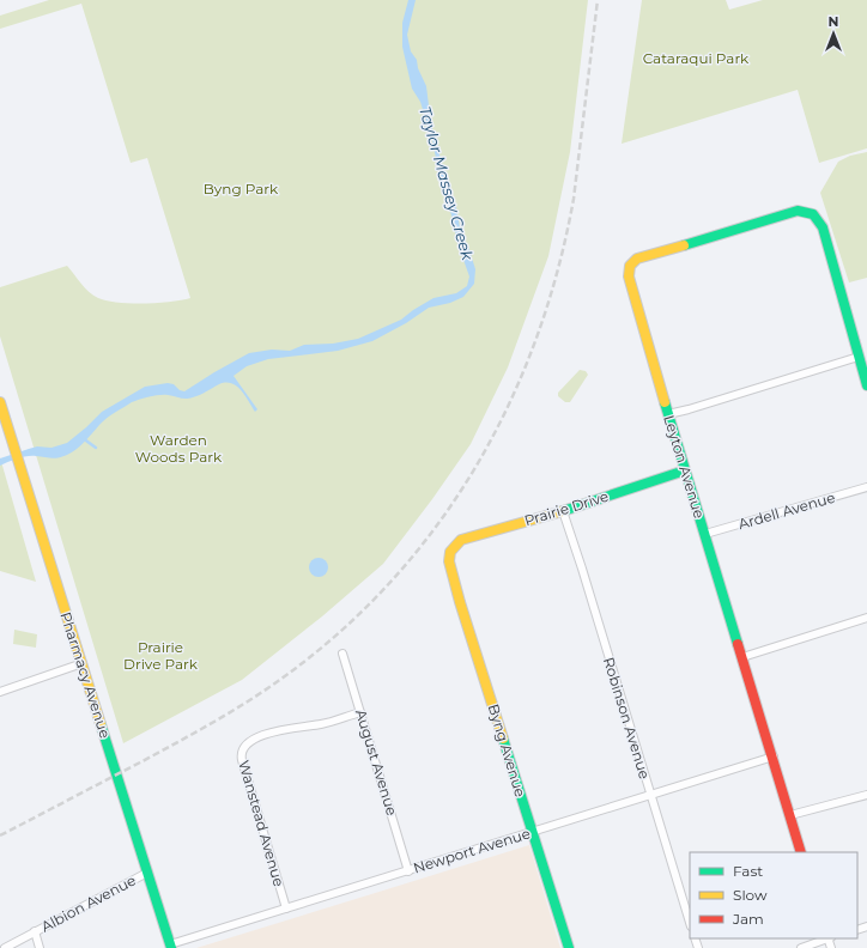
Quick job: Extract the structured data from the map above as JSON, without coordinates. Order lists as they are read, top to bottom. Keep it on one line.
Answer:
{"streets":{"street":["Leyton Avenue","Prairie Drive","Ardell Avenue","Pharmacy Avenue","Robinson Avenue","Byng Avenue","August Avenue","Wanstead Avenue","Newport Avenue","Albion Avenue"]},"crossings":[["Leyton Avenue","Prairie Drive"],["Leyton Avenue","Ardell Avenue"],["Leyton Avenue","Newport Avenue"],["Prairie Drive","Robinson Avenue"],["Prairie Drive","Byng Avenue"],["Pharmacy Avenue","Newport Avenue"],["Pharmacy Avenue","Albion Avenue"],["Robinson Avenue","Newport Avenue"],["Byng Avenue","Newport Avenue"],["August Avenue","Wanstead Avenue"],["August Avenue","Newport Avenue"],["Wanstead Avenue","Newport Avenue"]],"water":["Taylor Massey Creek"],"parks":["Cataraqui Park","Byng Park","Warden Woods Park","Prairie Drive Park"],"legend":["Fast","Slow","Jam"],"north":"top"}
